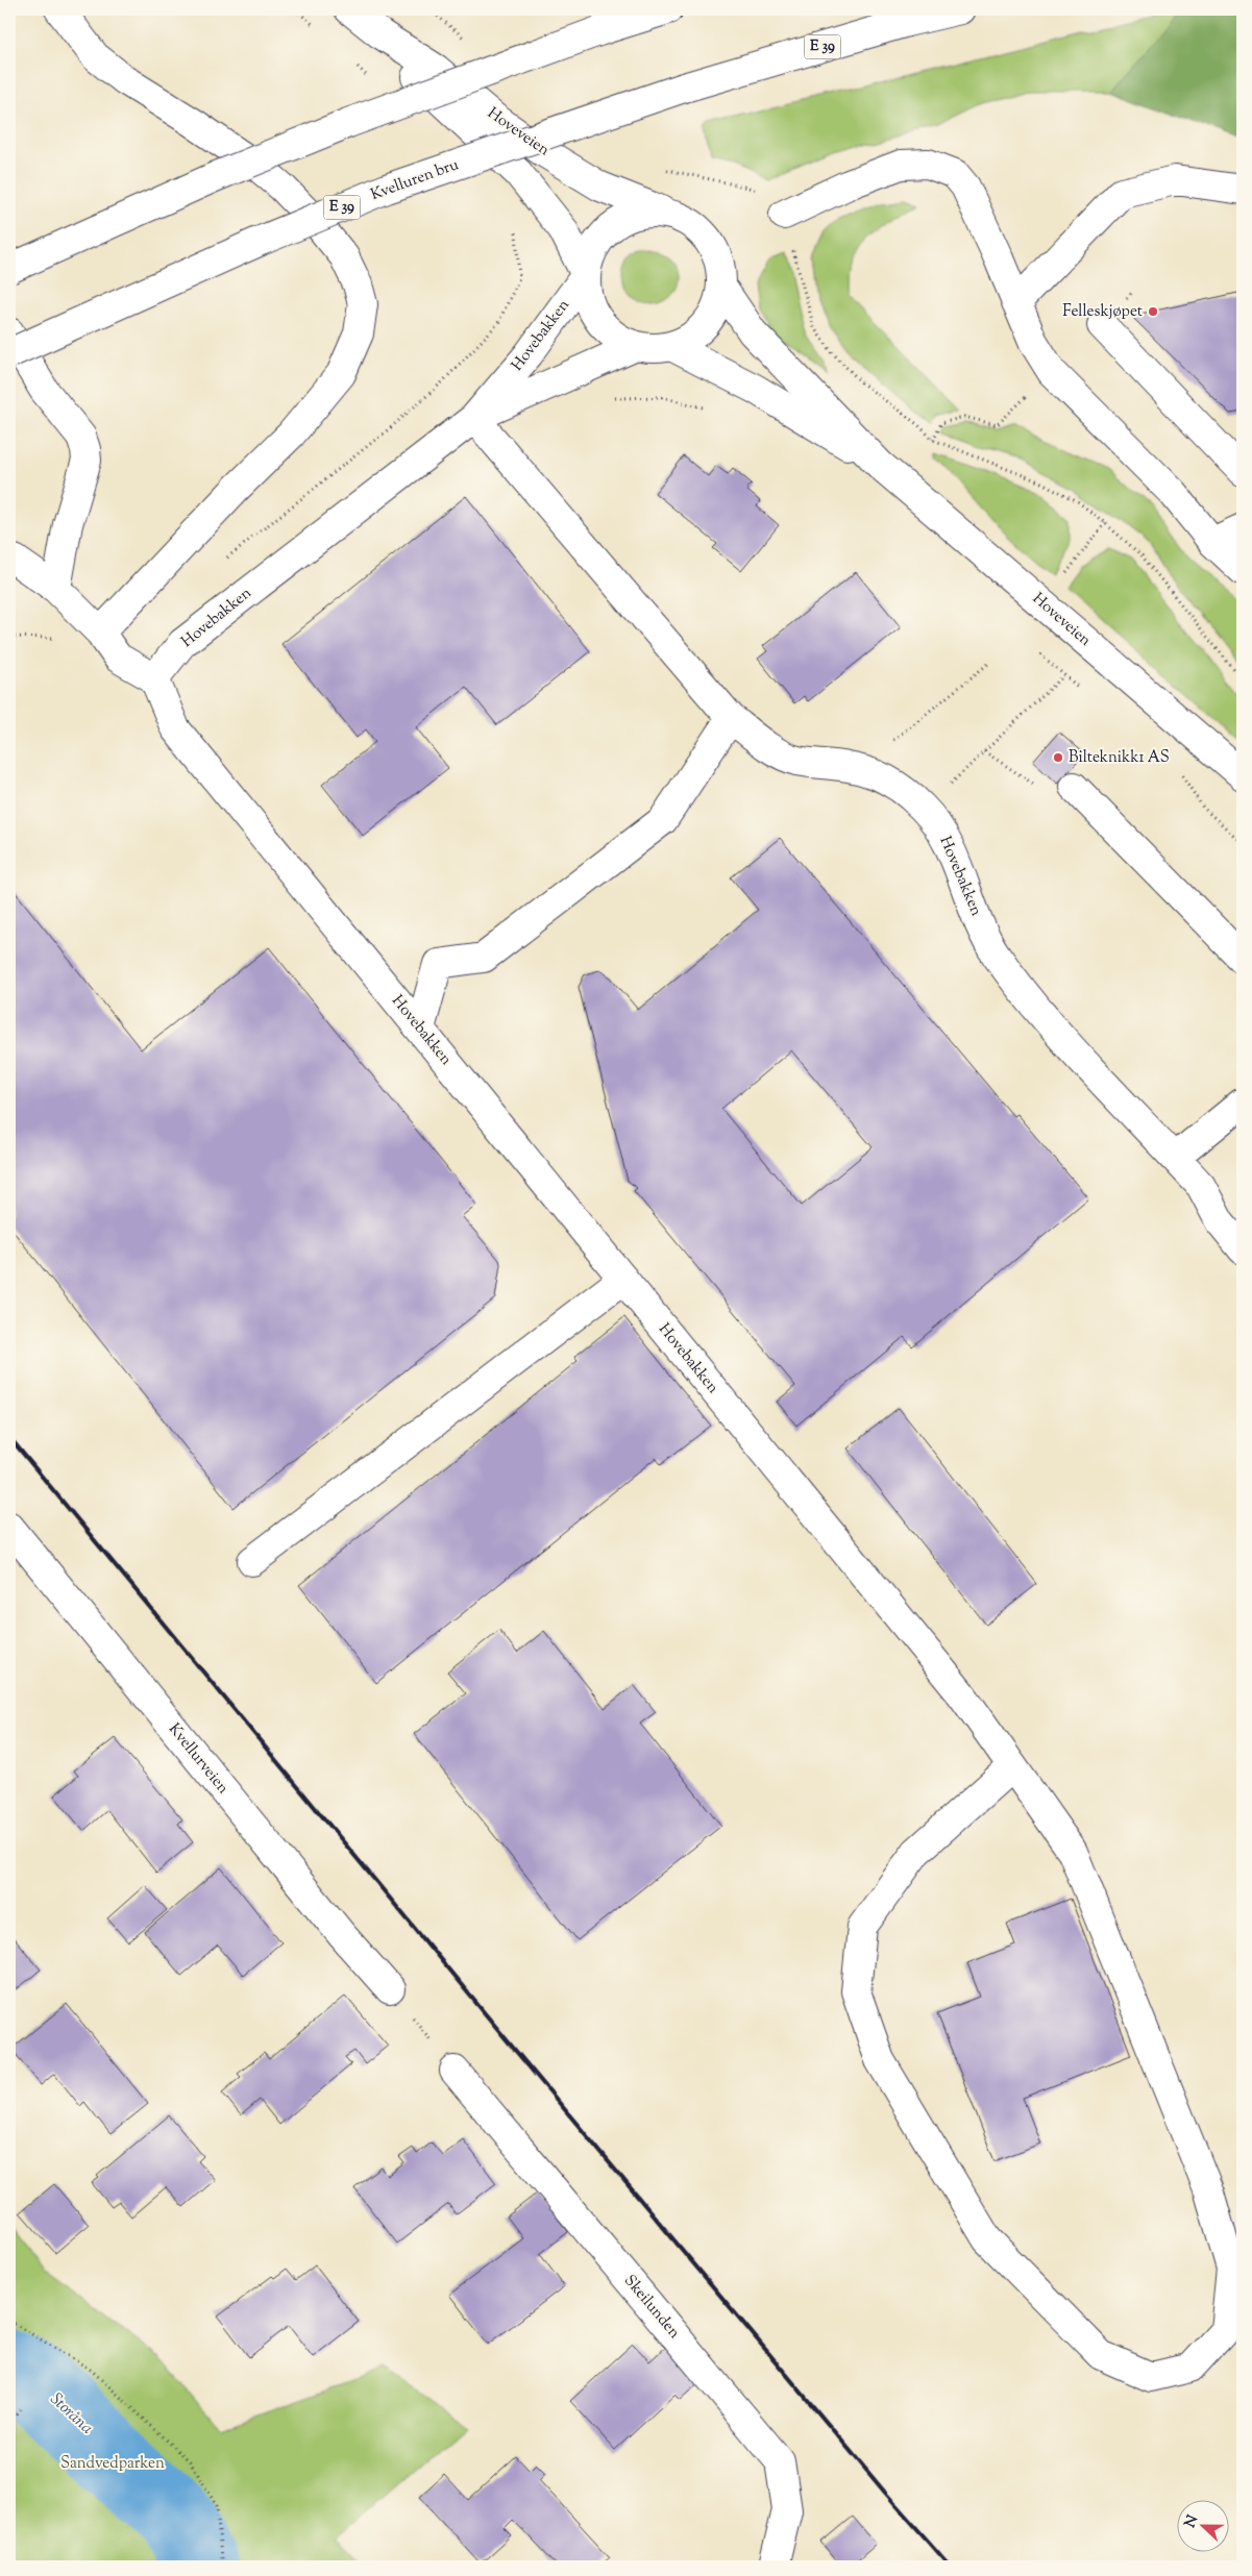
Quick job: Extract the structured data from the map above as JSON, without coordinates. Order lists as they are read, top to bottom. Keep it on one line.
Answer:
{"streets":{"main road":["E 39","Hoveveien","Kvelluren bru","Hovebakken","Kvellurveien","Skeilunden"]},"crossings":[["Hoveveien","Hovebakken"]],"water":["Storåna"],"parks":["Sandvedparken"],"places":["Felleskjøpet","Bilteknikk1 AS"],"north":"left"}
